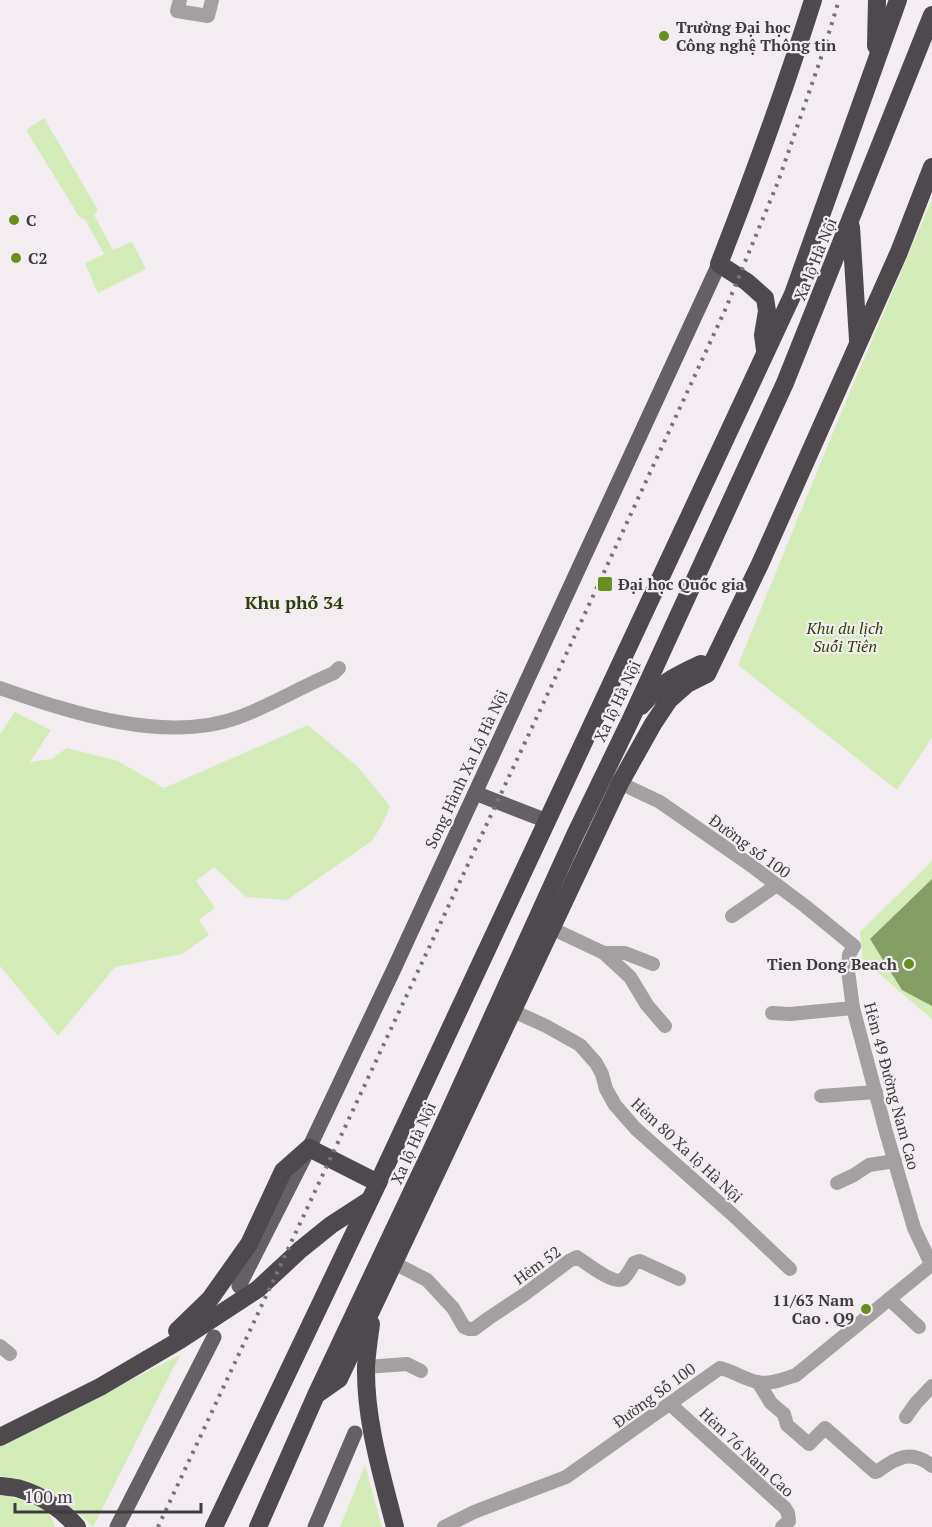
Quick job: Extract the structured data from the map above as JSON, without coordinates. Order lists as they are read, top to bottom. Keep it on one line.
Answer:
{"streets":{"highway":["Xa lộ Hà Nội"],"main road":["Song Hành Xa Lộ Hà Nội"],"street":["Đường số 100","Hẻm 49 Đường Nam Cao","Hẻm 80 Xa lộ Hà Nội","Hẻm 52","Đường Số 100","Hẻm 76 Nam Cao"]},"crossings":[["Xa lộ Hà Nội","Song Hành Xa Lộ Hà Nội"],["Xa lộ Hà Nội","Đường số 100"],["Xa lộ Hà Nội","Hẻm 80 Xa lộ Hà Nội"],["Xa lộ Hà Nội","Hẻm 52"],["Đường số 100","Hẻm 49 Đường Nam Cao"],["Hẻm 49 Đường Nam Cao","Đường Số 100"],["Đường Số 100","Hẻm 76 Nam Cao"]],"districts":["Khu phố 34"],"parks":["Khu du lịch Suối Tiên"],"places":{"other":["Trường Đại học Công nghệ Thông tin","C","C2","Tien Dong Beach","11/63 Nam Cao . Q9"],"transit":["Đại học Quốc gia"]},"scale_bar":"100 m"}
